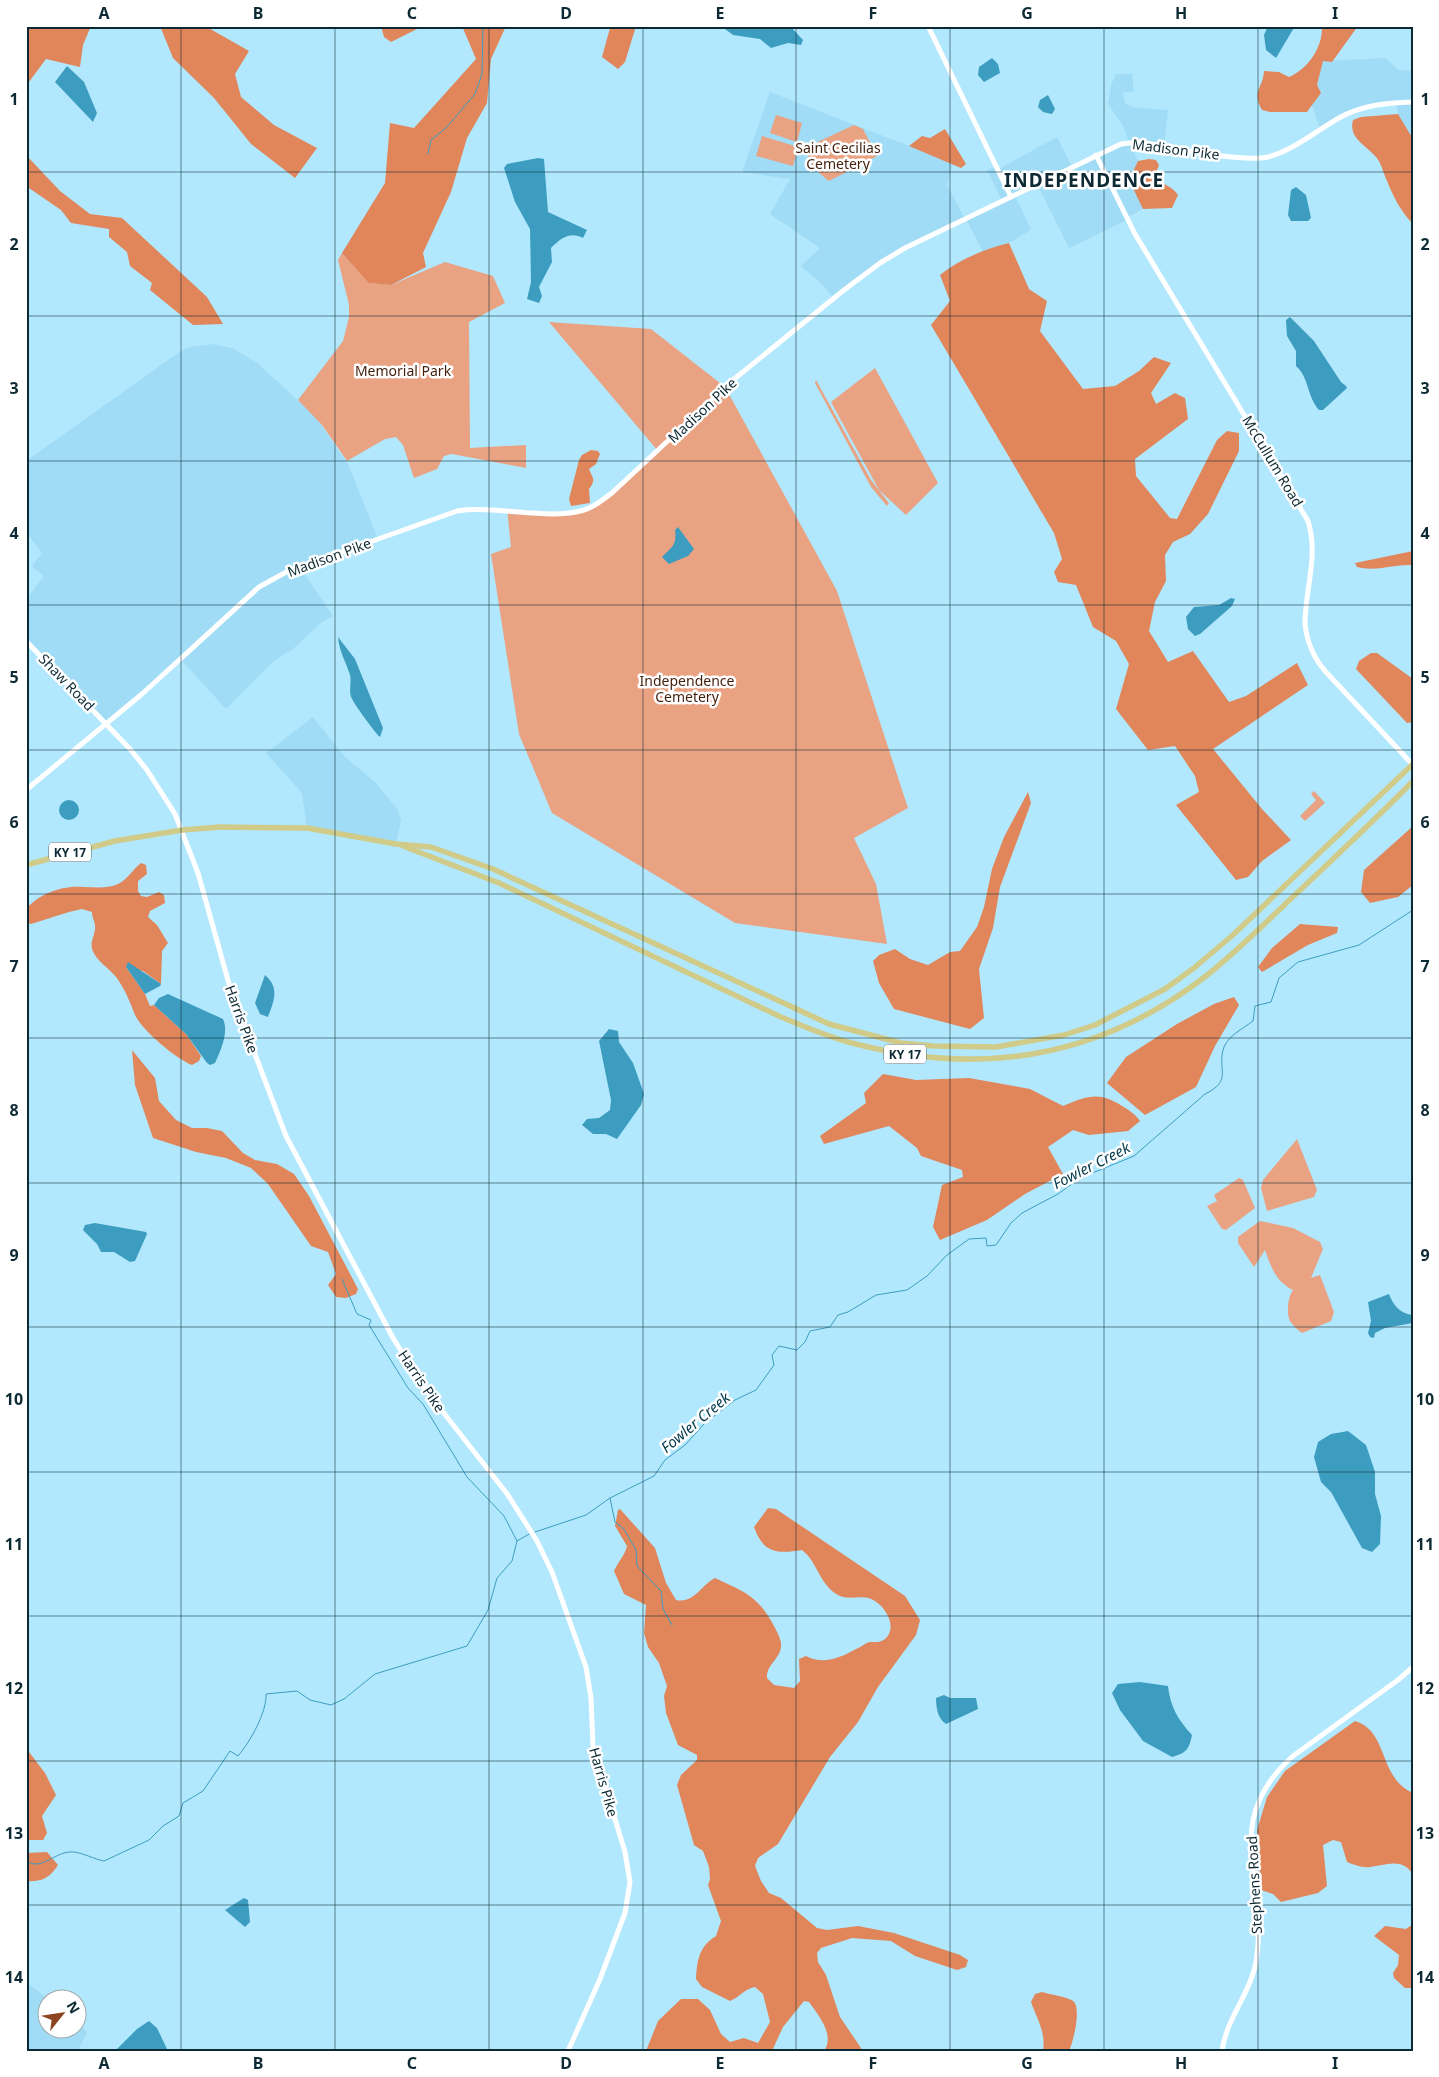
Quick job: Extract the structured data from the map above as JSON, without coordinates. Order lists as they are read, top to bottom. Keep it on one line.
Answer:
{"streets":{"main road":["Madison Pike","McCullum Road","Shaw Road","KY 17","Harris Pike","Stephens Road"]},"crossings":[["Madison Pike","McCullum Road"],["Madison Pike","Shaw Road"],["Madison Pike","Harris Pike"],["McCullum Road","KY 17"],["Shaw Road","Harris Pike"],["KY 17","Harris Pike"]],"districts":["INDEPENDENCE"],"water":["Fowler Creek"],"parks":["Saint Cecilias Cemetery","Memorial Park","Independence Cemetery"],"north":"top right","grid":{"columns":["A","B","C","D","E","F","G","H","I"],"rows":["1","2","3","4","5","6","7","8","9","10","11","12","13","14"]}}
